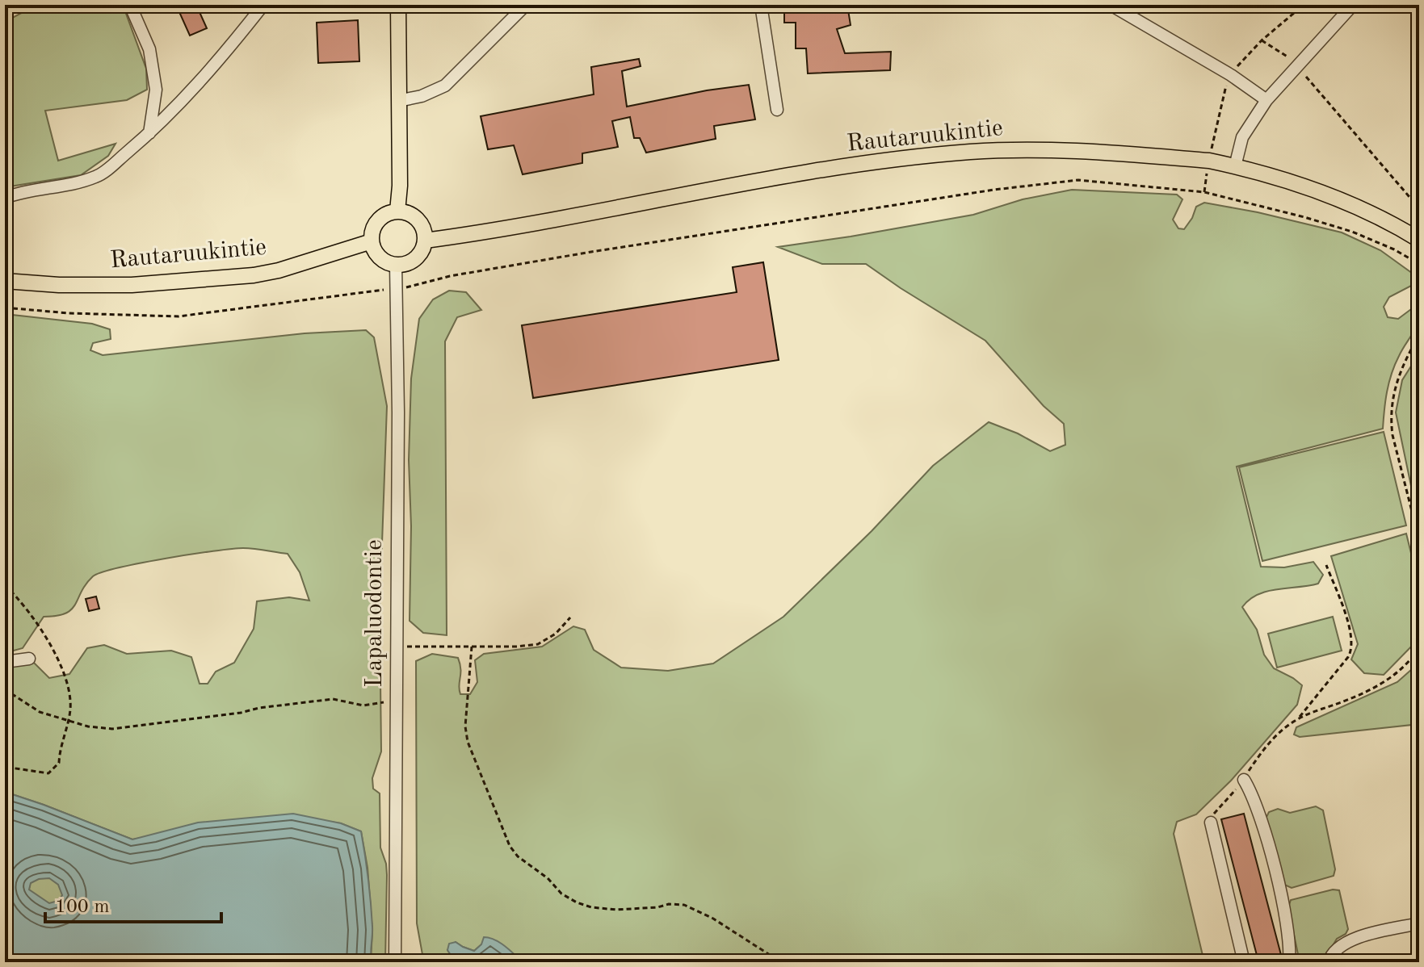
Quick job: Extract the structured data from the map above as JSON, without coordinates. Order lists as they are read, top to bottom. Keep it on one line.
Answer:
{"streets":{"main road":["Rautaruukintie"],"street":["Lapaluodontie"]},"crossings":[["Rautaruukintie","Lapaluodontie"]],"scale_bar":"100 m"}
